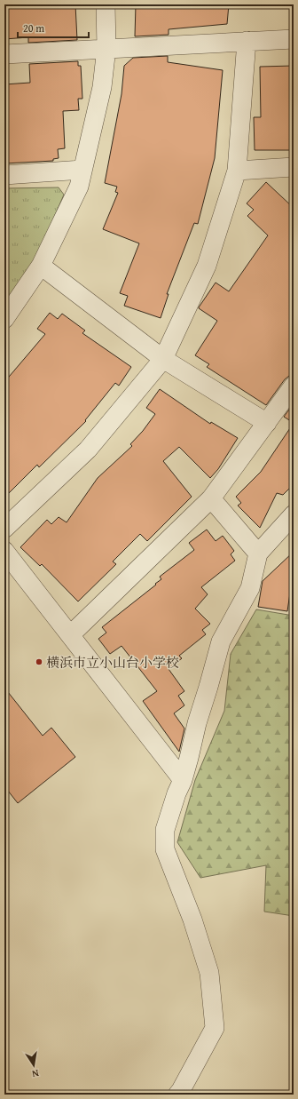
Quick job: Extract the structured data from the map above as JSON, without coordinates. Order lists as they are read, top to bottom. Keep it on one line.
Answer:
{"places":["横浜市立小山台小学校"],"scale_bar":"20 m","north":"bottom"}
